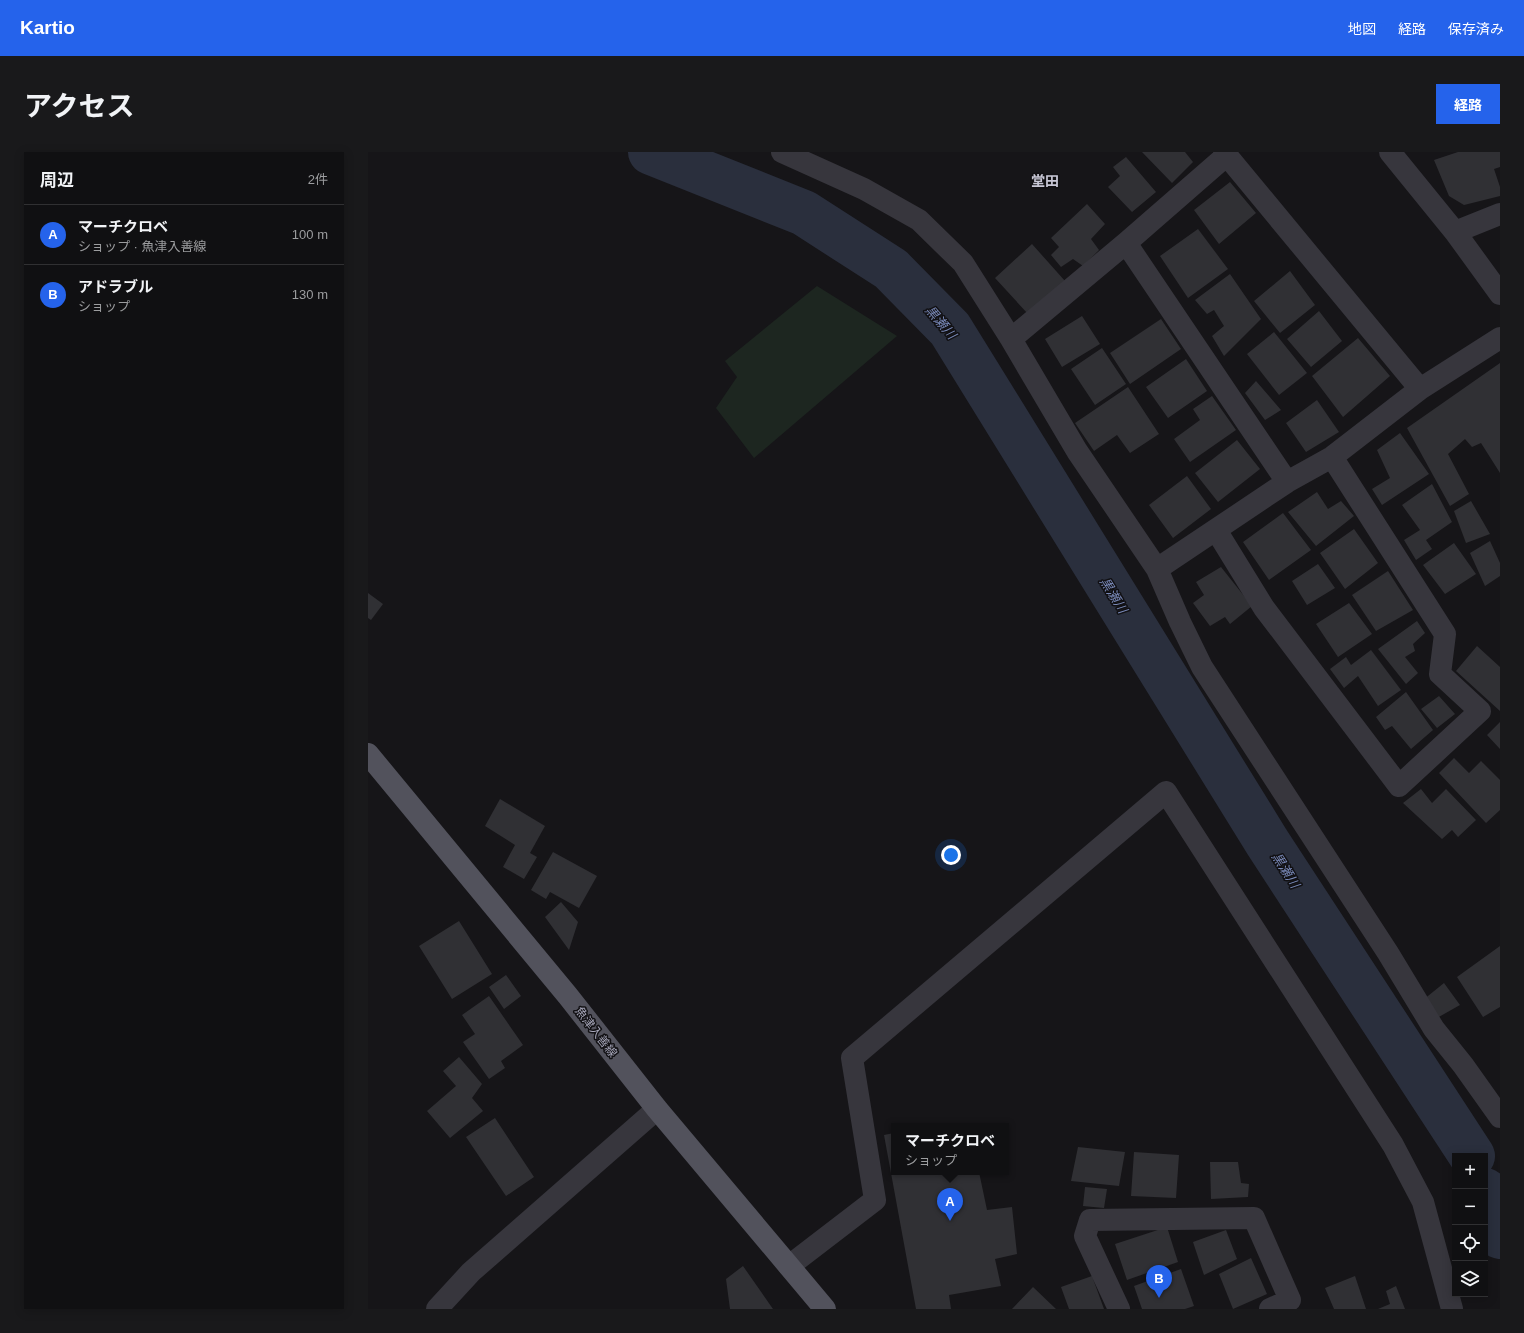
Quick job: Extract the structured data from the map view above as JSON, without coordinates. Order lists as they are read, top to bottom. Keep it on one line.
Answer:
{"streets":{"main road":["魚津入善線"]},"districts":["堂田"],"water":["黒瀬川"],"page":{"header":"Kartio","nav":["地図","経路","保存済み"],"title":"アクセス","buttons":"経路","heading":["周辺","2件"],"list":[{"mark":"A","name":"マーチクロベ","note":"ショップ · 魚津入善線","value":"100 m"},{"mark":"B","name":"アドラブル","note":"ショップ","value":"130 m"}],"popup":["マーチクロベ","ショップ"],"map_buttons":["+","−"],"pins":["A","B"]}}
